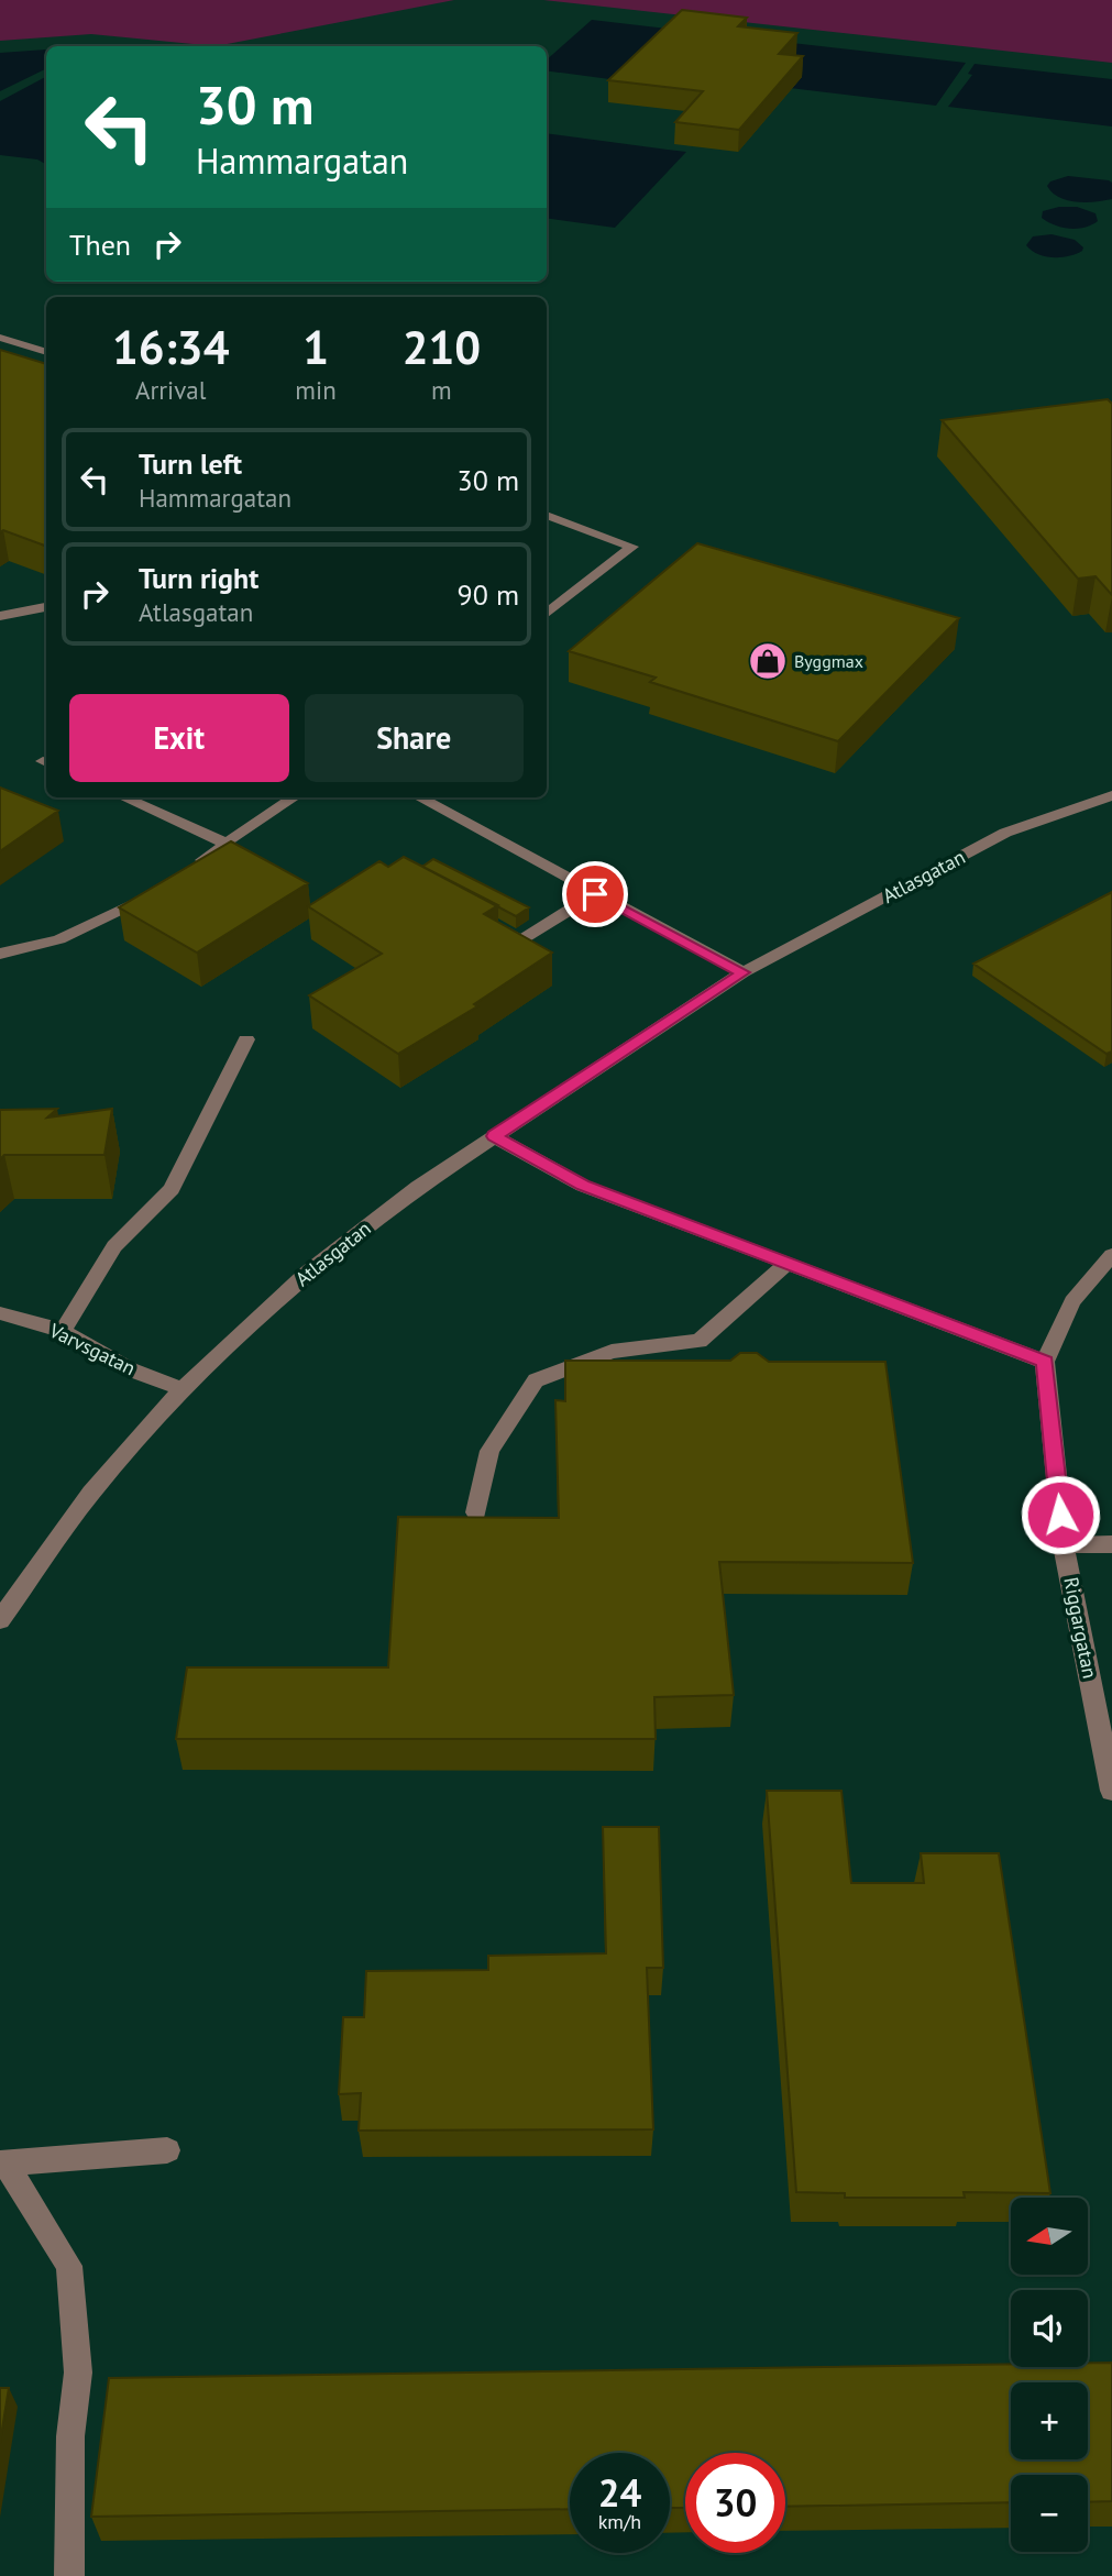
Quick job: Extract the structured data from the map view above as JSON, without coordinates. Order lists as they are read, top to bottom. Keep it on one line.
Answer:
{"streets":{"street":["Atlasgatan","Varvsgatan","Riggargatan"]},"crossings":[["Atlasgatan","Varvsgatan"]],"places":{"shop":["Byggmax"]},"north":"left","page":{"turn":["30 m","Hammargatan"],"then":"Then","eta":["16:34","Arrival","1","min","210","m"],"list":[{"name":"Turn left","note":"Hammargatan","value":"30 m"},{"name":"Turn right","note":"Atlasgatan","value":"90 m"}],"buttons":["Exit","Share"],"map_buttons":["+","−"],"speed":"24 km/h","limit":"30"}}
